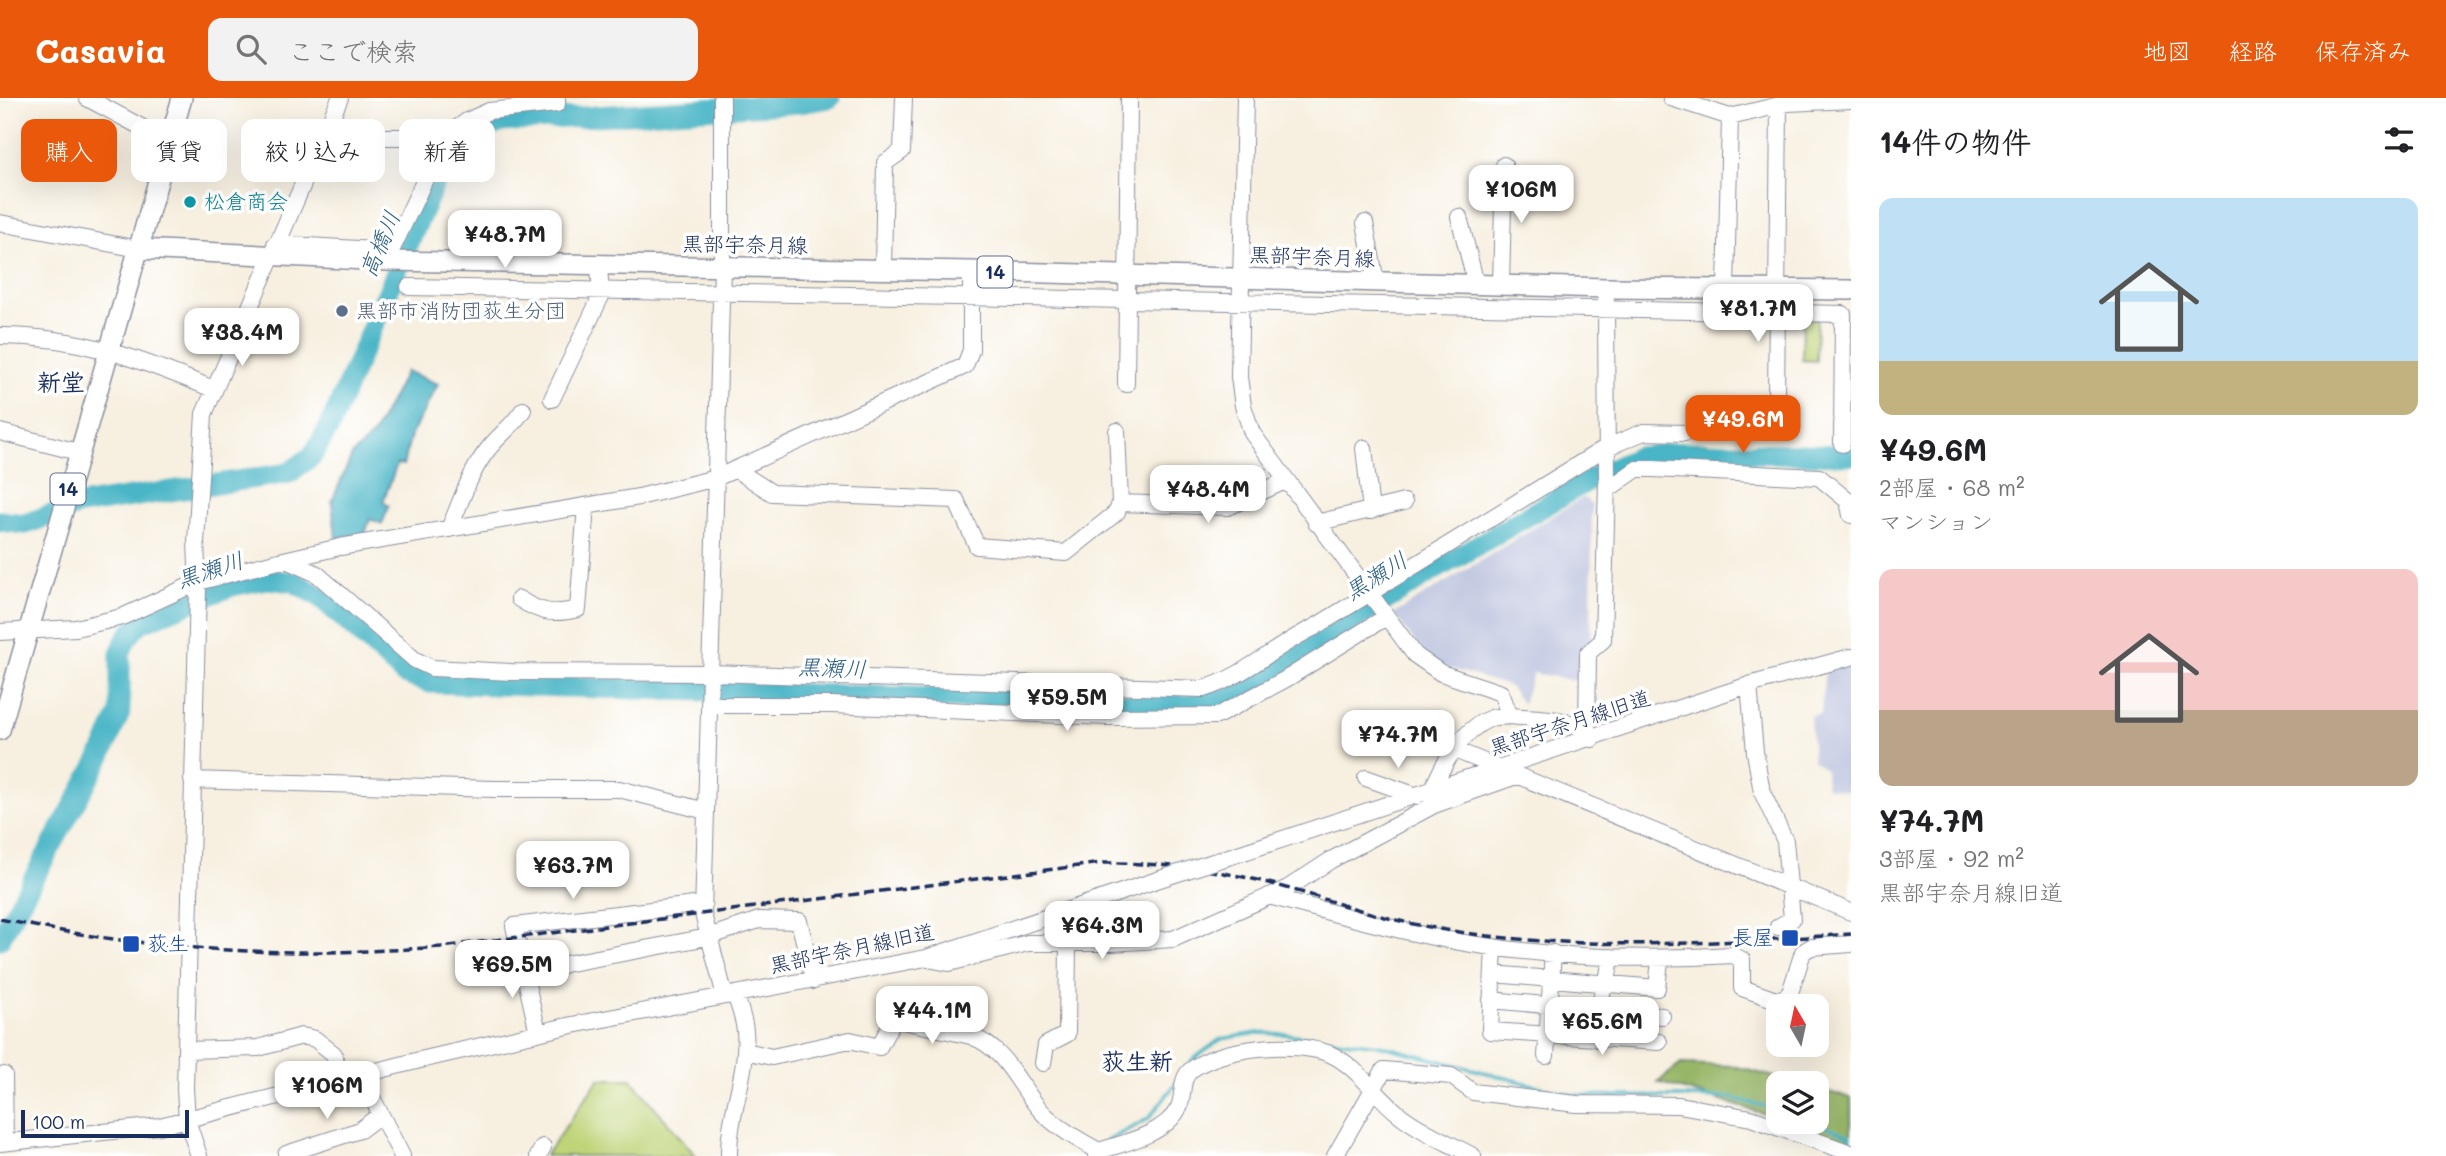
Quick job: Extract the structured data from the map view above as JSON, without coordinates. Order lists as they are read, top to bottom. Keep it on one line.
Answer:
{"streets":{"main road":["黒部宇奈月線","14"],"street":["黒部宇奈月線旧道"]},"crossings":[["黒部宇奈月線","14"]],"districts":["新堂","荻生新"],"water":["高橋川","黒瀬川"],"places":{"other":["松倉商会","黒部市消防団荻生分団"],"transit":["長屋","荻生"]},"scale_bar":"100 m","north":"top","page":{"header":"Casavia","search":"ここで検索","nav":["地図","経路","保存済み"],"heading":"14件の物件","chip":["購入","賃貸","絞り込み","新着"],"price":["¥106M","¥48.7M","¥81.7M","¥38.4M","¥49.6M","¥48.4M","¥59.5M","¥74.7M","¥63.7M","¥64.3M","¥69.5M","¥44.1M","¥65.6M","¥106M"],"list":[{"name":"¥49.6M","note":"2部屋 · 68 m² · マンション"},{"name":"¥74.7M","note":"3部屋 · 92 m² · 黒部宇奈月線旧道"}],"scale":"100 m"}}
